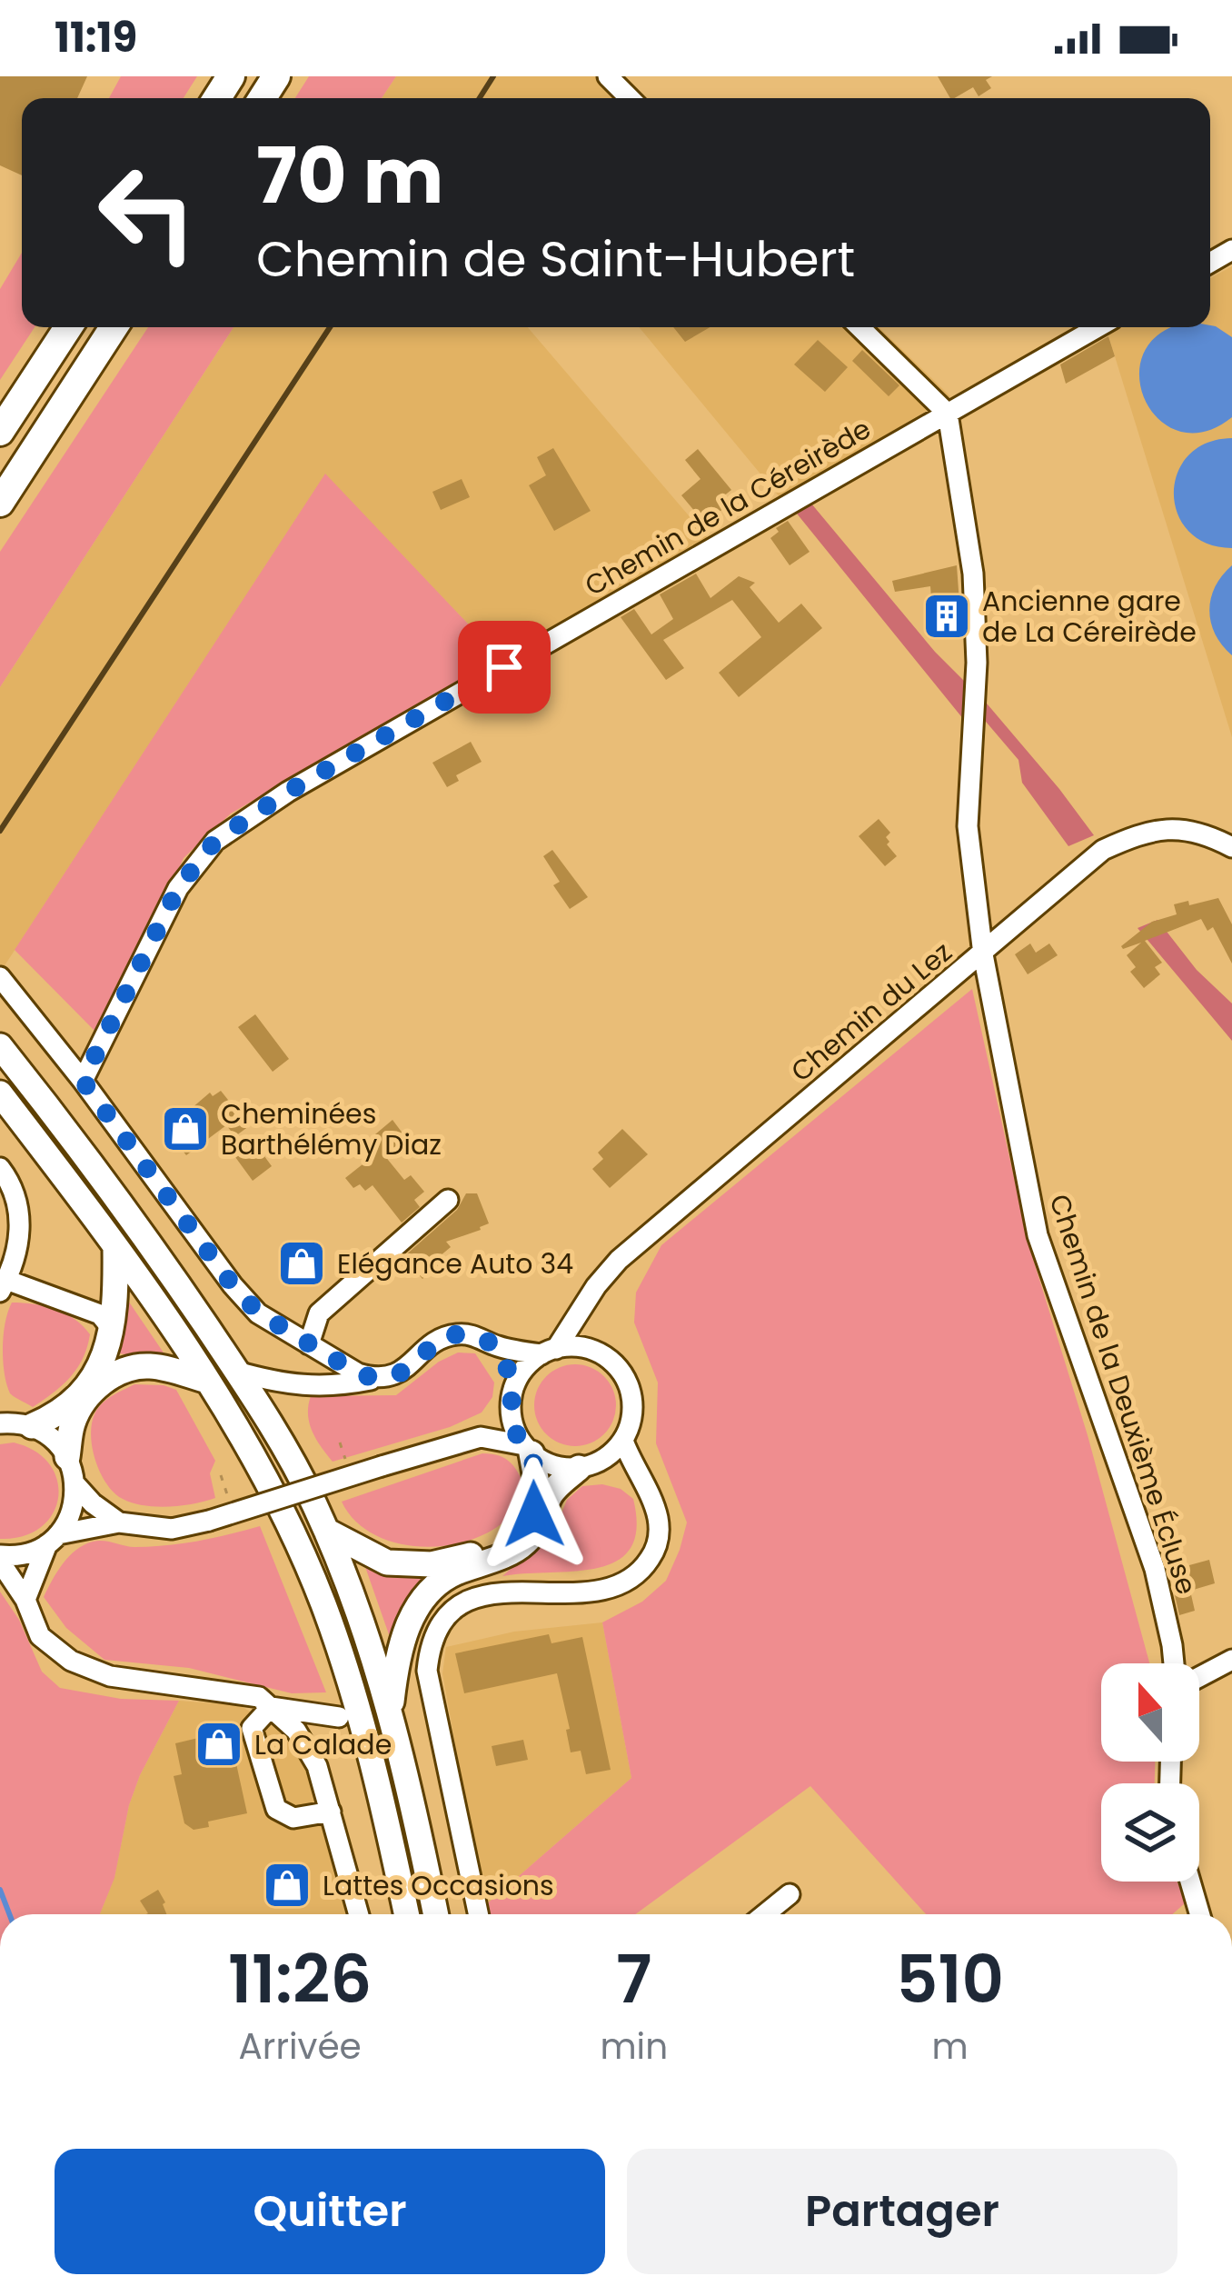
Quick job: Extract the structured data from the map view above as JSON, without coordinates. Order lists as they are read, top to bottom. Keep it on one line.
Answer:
{"streets":{"street":["Chemin de la Céreirède","Chemin du Lez","Chemin de la Deuxième Écluse"]},"crossings":[["Chemin de la Céreirède","Chemin de la Deuxième Écluse"],["Chemin du Lez","Chemin de la Deuxième Écluse"]],"places":{"building":["Ancienne gare de La Céreirède"],"shop":["Cheminées Barthélémy Diaz","Elégance Auto 34","La Calade","Lattes Occasions"]},"north":"top","page":{"status":"11:19","turn":["70 m","Chemin de Saint-Hubert"],"eta":["11:26","Arrivée","7","min","510","m"],"buttons":["Quitter","Partager"]}}
